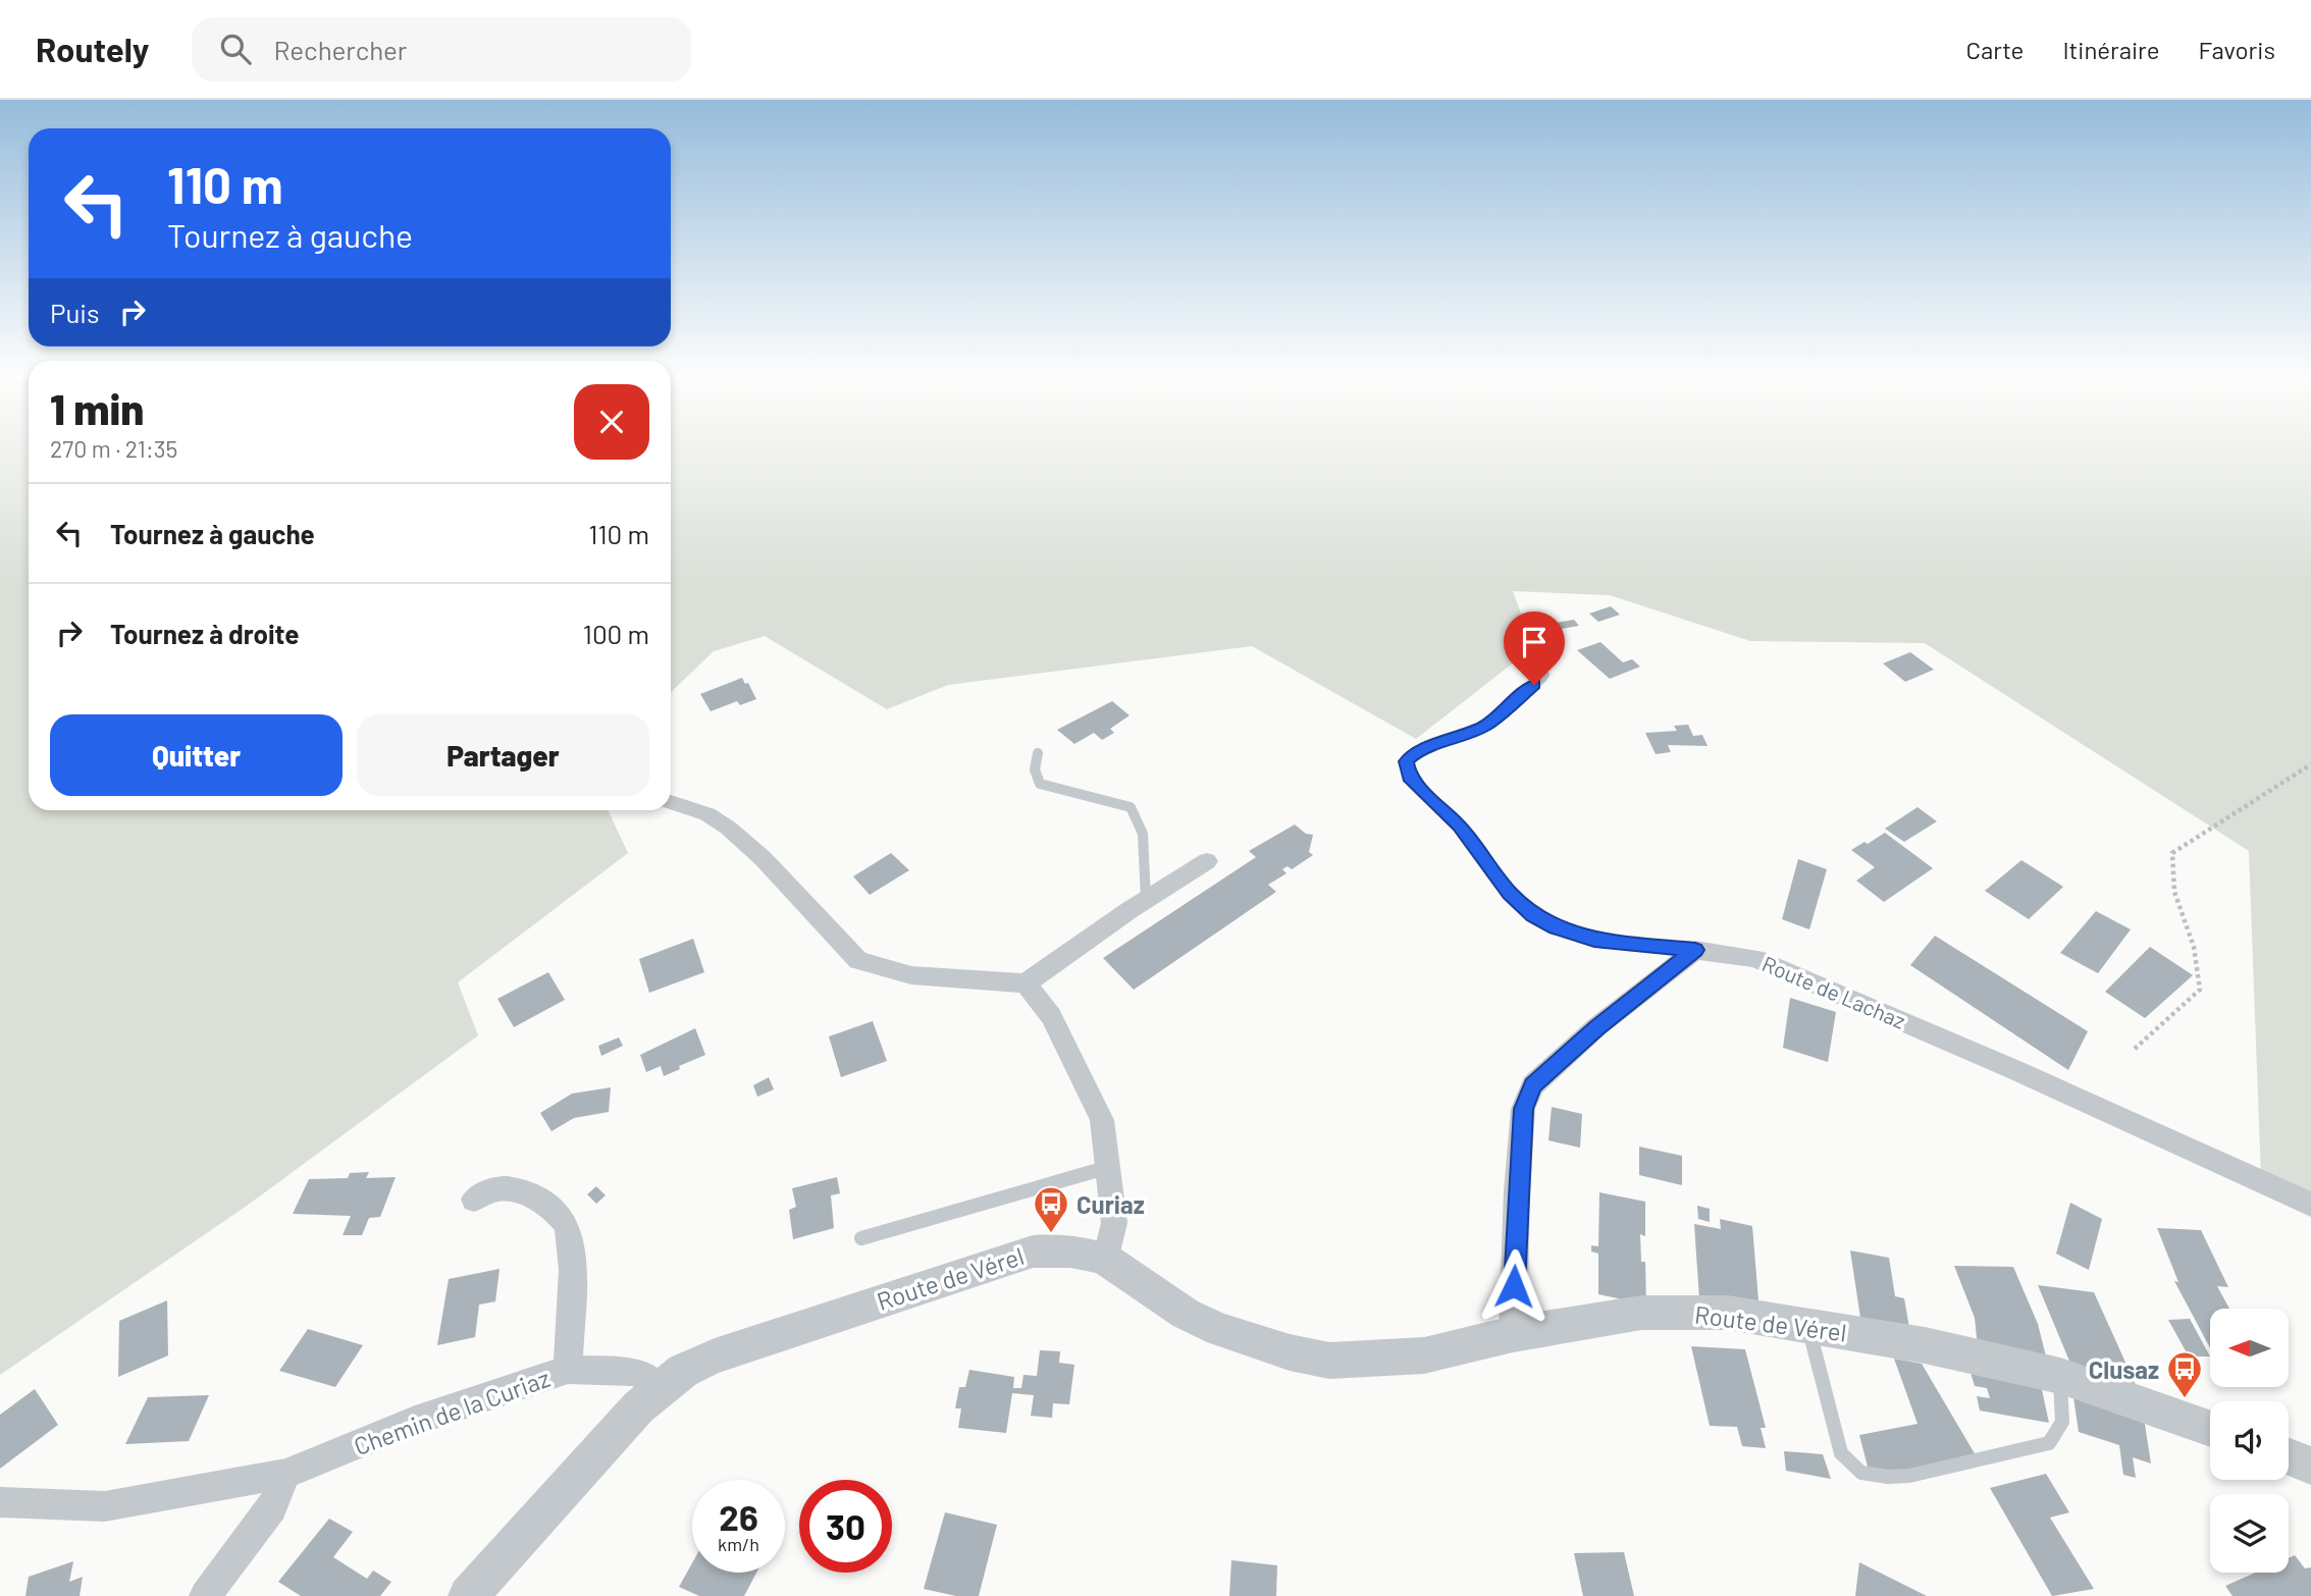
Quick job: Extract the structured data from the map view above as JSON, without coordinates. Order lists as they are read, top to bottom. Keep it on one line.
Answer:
{"streets":{"street":["Route de Lachaz","Route de Vérel","Chemin de la Curiaz"]},"crossings":[["Route de Vérel","Chemin de la Curiaz"]],"places":{"bus stop":["Curiaz","Clusaz"]},"north":"left","page":{"header":"Routely","search":"Rechercher","nav":["Carte","Itinéraire","Favoris"],"turn":["110 m","Tournez à gauche"],"then":"Puis","heading":["1 min","270 m · 21:35"],"list":[{"name":"Tournez à gauche","value":"110 m"},{"name":"Tournez à droite","value":"100 m"}],"buttons":["Quitter","Partager"],"speed":"26 km/h","limit":"30"}}
